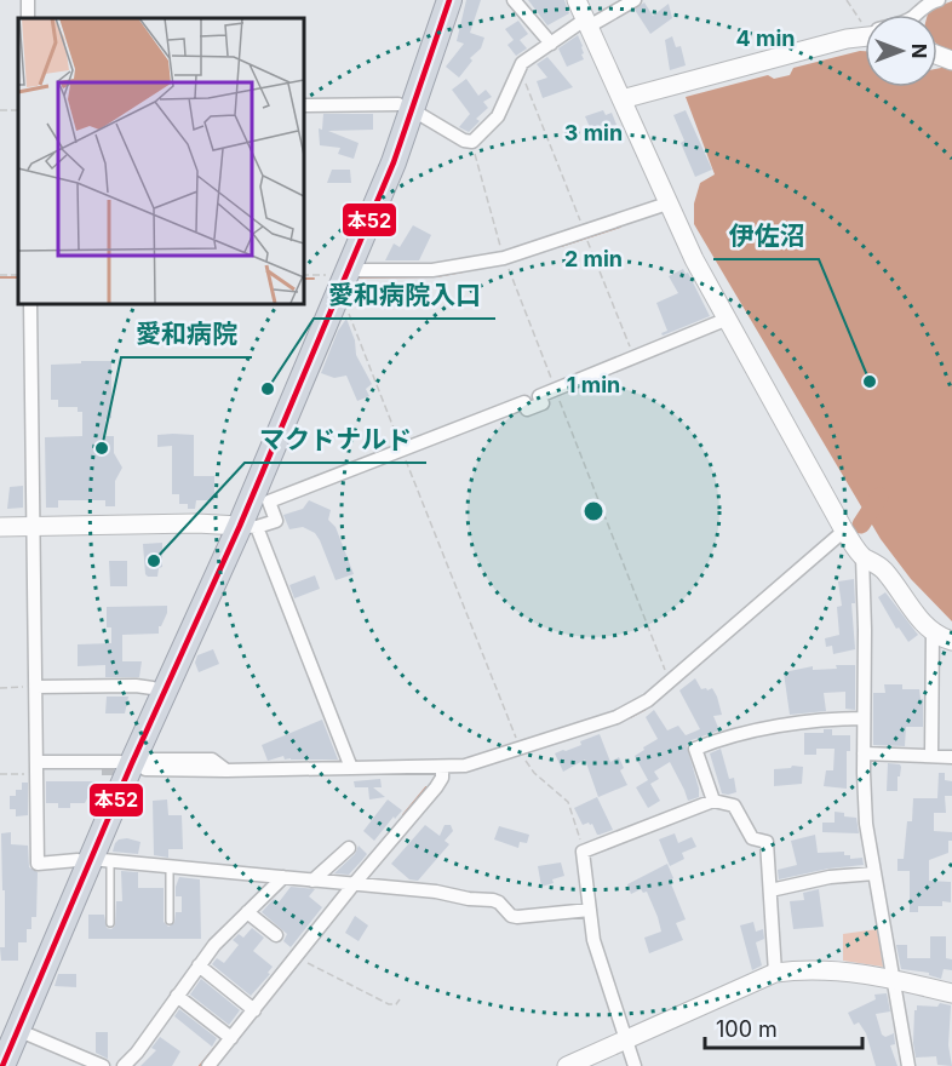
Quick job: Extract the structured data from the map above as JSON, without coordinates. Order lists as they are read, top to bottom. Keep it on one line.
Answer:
{"places":["伊佐沼","愛和病院入口","愛和病院","マクドナルド"],"lines":["transit line 本52"],"scale_bar":"100 m","north":"right","rings":["4 min","3 min","2 min","1 min"]}
